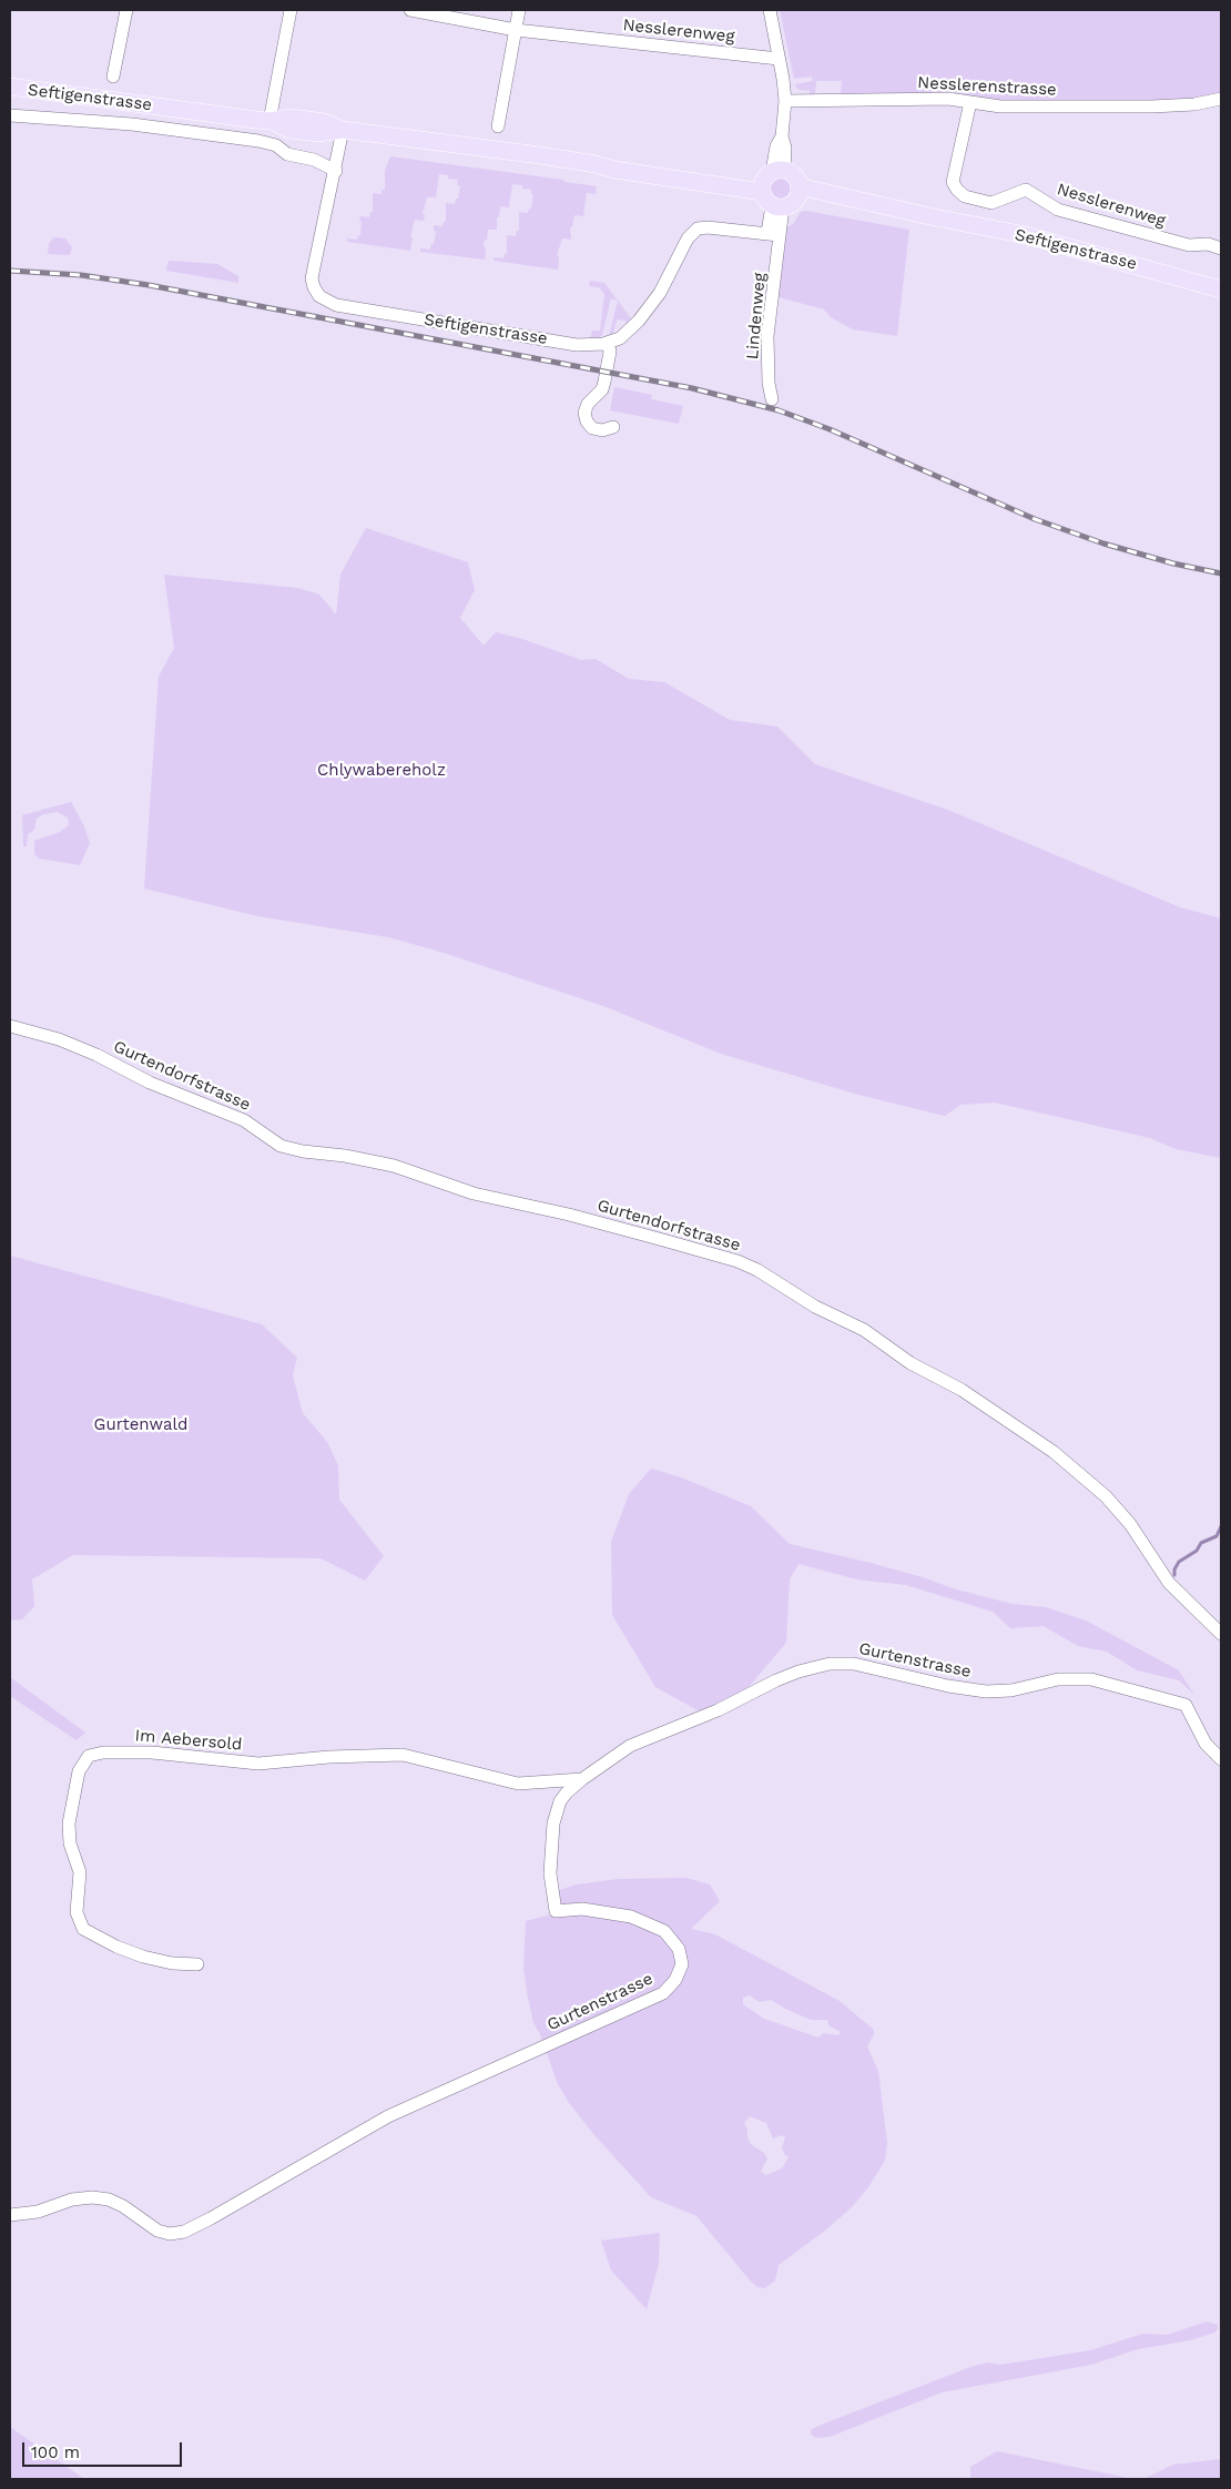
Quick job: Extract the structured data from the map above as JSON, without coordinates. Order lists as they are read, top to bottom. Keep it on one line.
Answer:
{"streets":{"main road":["Seftigenstrasse"],"street":["Nesslerenweg","Nesslerenstrasse","Lindenweg","Gurtendorfstrasse","Gurtenstrasse","Im Aebersold"]},"crossings":[["Nesslerenweg","Nesslerenstrasse"],["Nesslerenweg","Lindenweg"],["Nesslerenstrasse","Lindenweg"],["Seftigenstrasse","Lindenweg"],["Gurtenstrasse","Im Aebersold"]],"parks":["Chlywabereholz","Gurtenwald"],"scale_bar":"100 m"}
